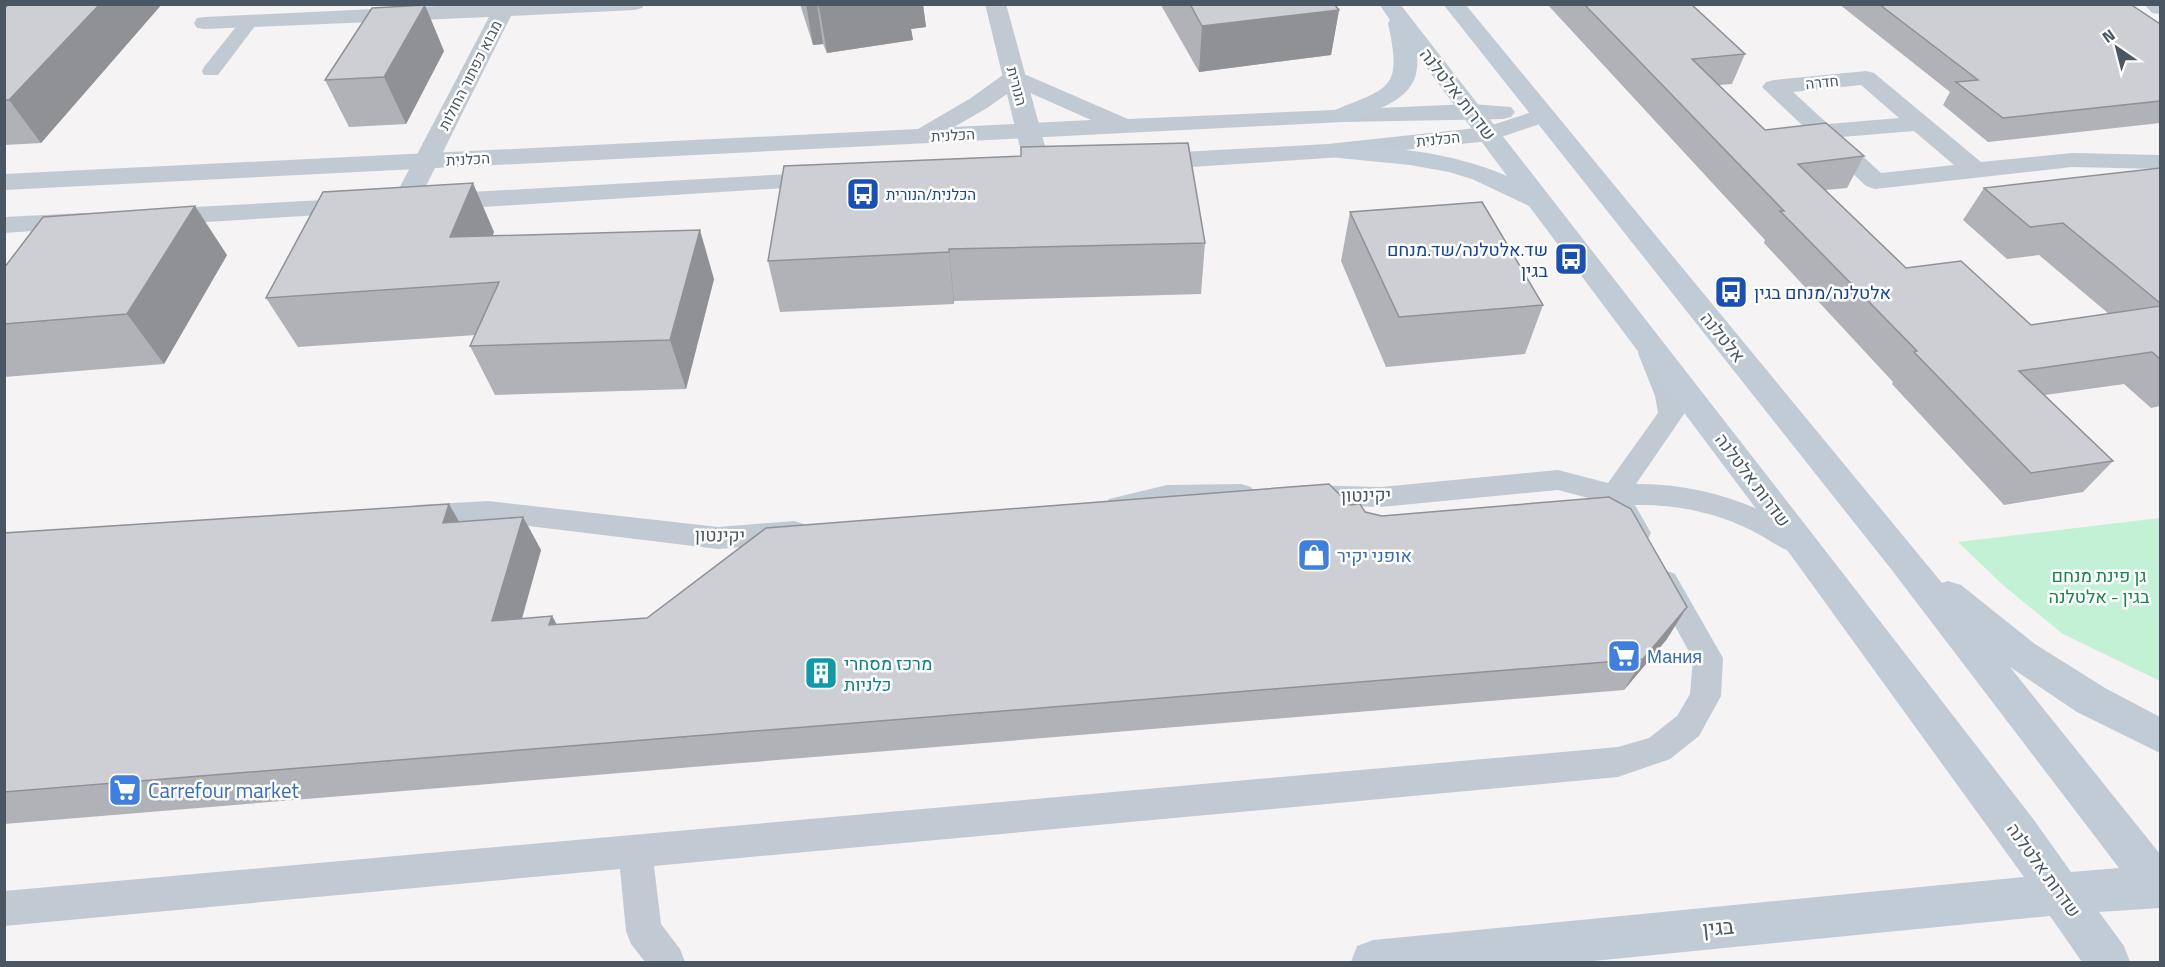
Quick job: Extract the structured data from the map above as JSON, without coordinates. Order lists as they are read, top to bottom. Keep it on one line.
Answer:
{"streets":{"main road":["שדרות אלטלנה","אלטלנה","בגין"],"street":["מבוא כפתור החולות","חדרה","הנורית","הכלנית"],"lane":["יקינטון"]},"crossings":[["מבוא כפתור החולות","הכלנית"],["הנורית","הכלנית"],["שדרות אלטלנה","הכלנית"],["שדרות אלטלנה","יקינטון"],["שדרות אלטלנה","בגין"],["הכלנית","אלטלנה"]],"parks":["גן פינת מנחם בגין - אלטלנה"],"places":{"bus stop":["הכלנית/הנורית","שד.אלטלנה/שד.מנחם בגין","אלטלנה/מנחם בגין"],"shop":["אופני יקיר"],"supermarket":["Мания","Carrefour market"],"building":["מרכז מסחרי כלניות"]},"north":"top left"}
